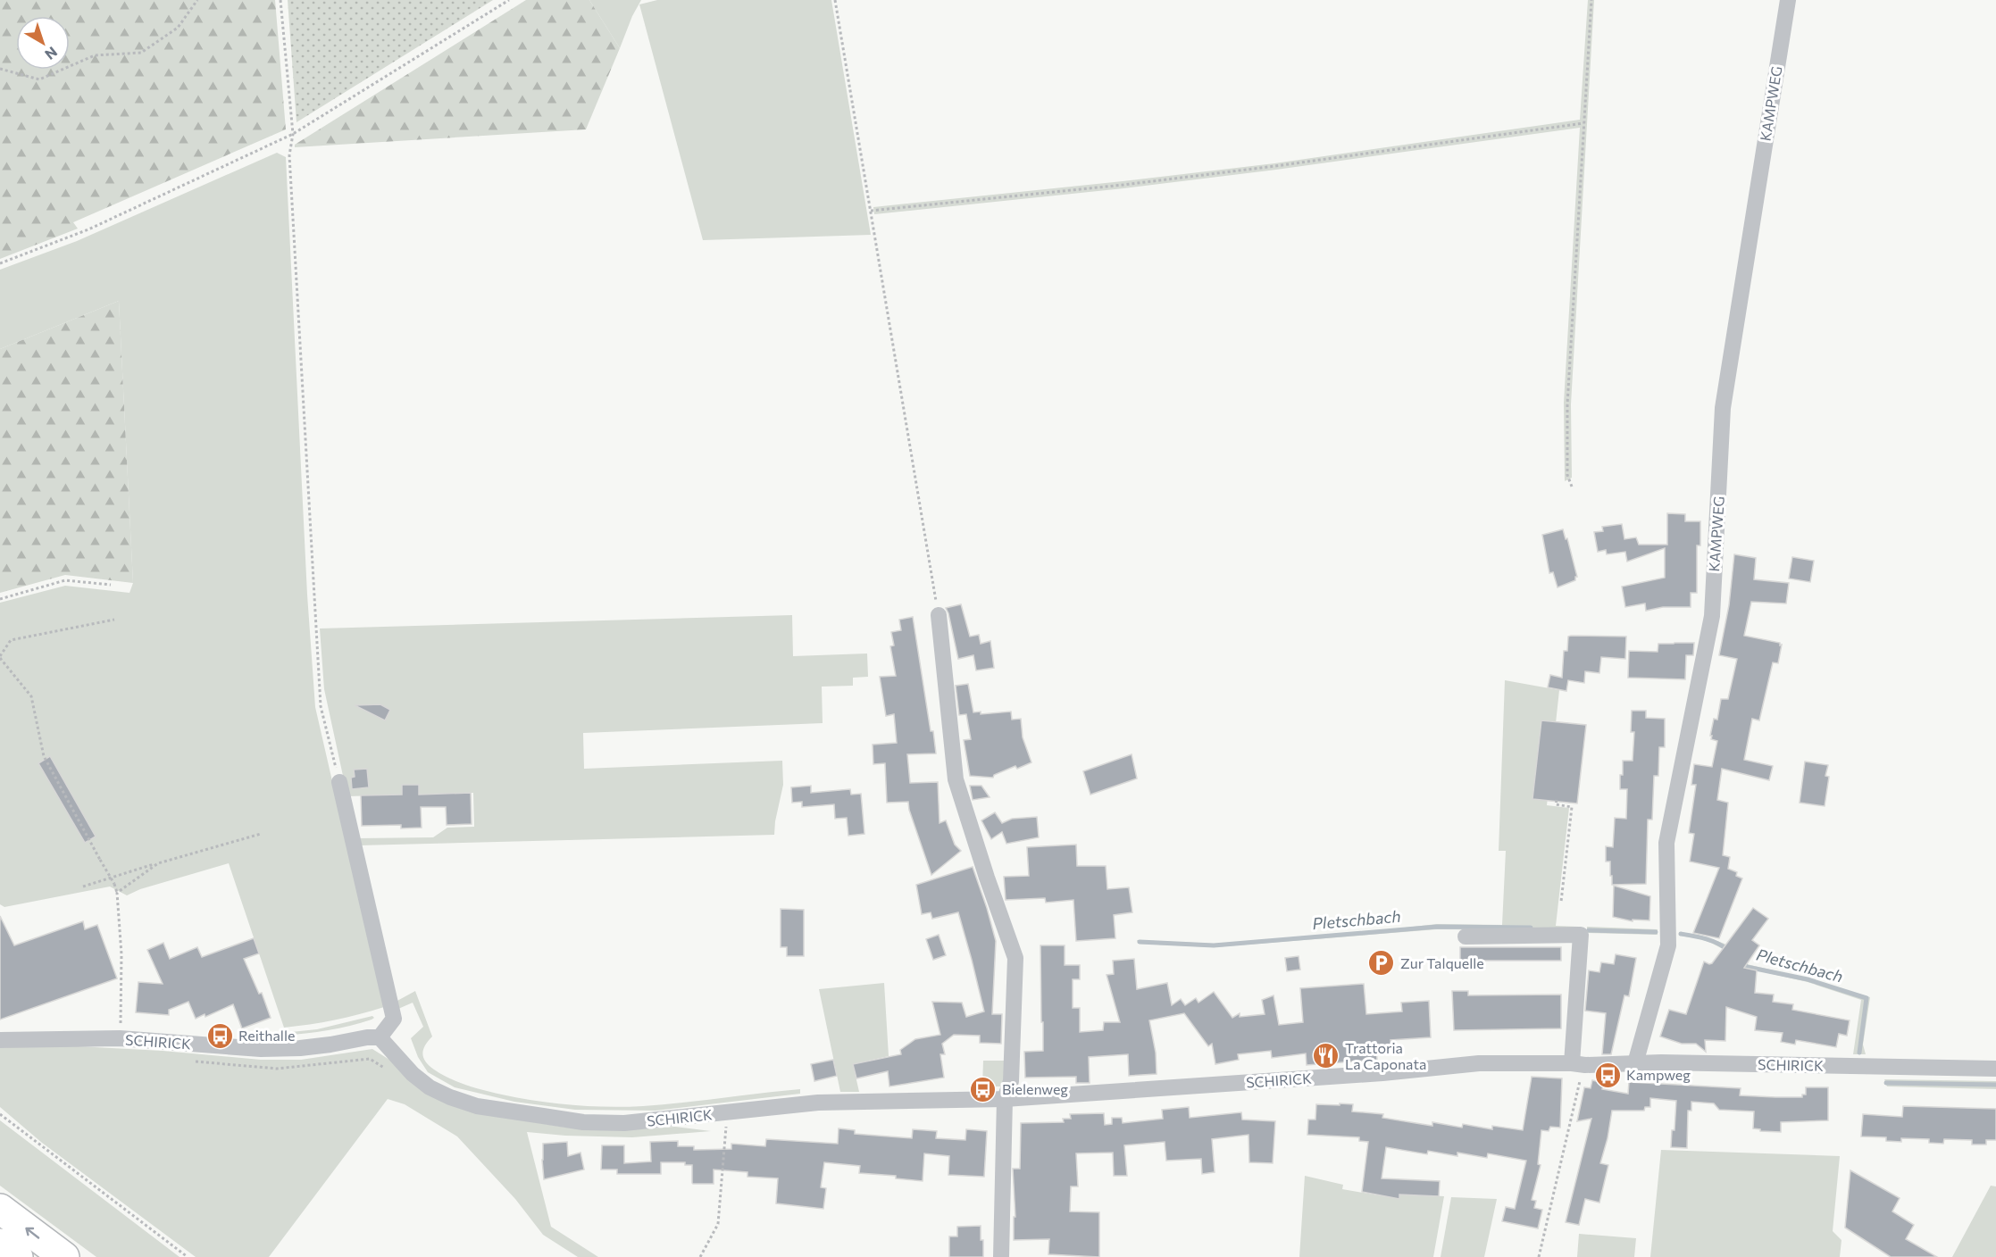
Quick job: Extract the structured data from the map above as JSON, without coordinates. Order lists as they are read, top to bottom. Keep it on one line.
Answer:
{"streets":{"street":["KAMPWEG","SCHIRICK"]},"crossings":[["KAMPWEG","SCHIRICK"]],"water":["Pletschbach"],"places":{"parking":["Zur Talquelle"],"bus stop":["Reithalle","Kampweg","Bielenweg"],"restaurant":["Trattoria La Caponata"]},"north":"bottom right"}
